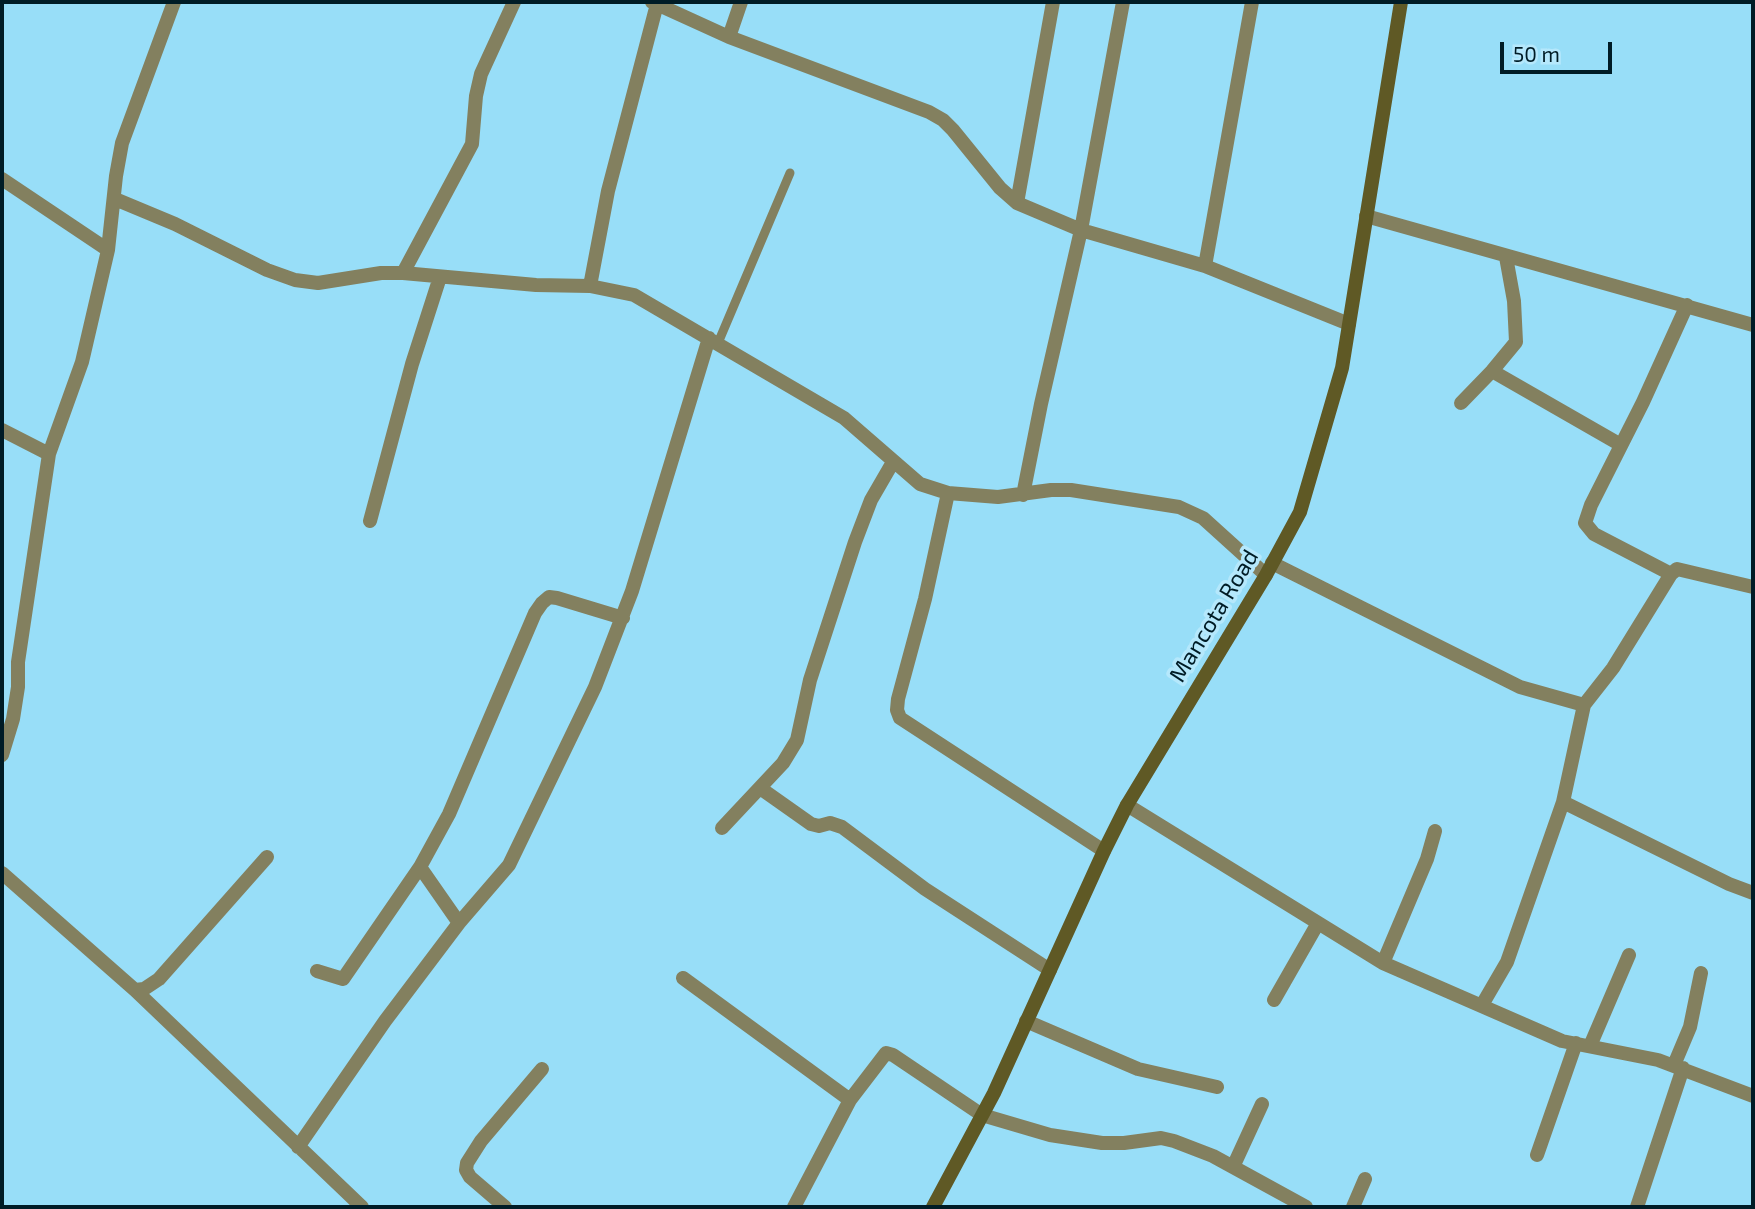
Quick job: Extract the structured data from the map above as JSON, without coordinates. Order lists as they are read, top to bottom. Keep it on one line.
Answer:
{"streets":{"main road":["Mancota Road"]},"scale_bar":"50 m"}
